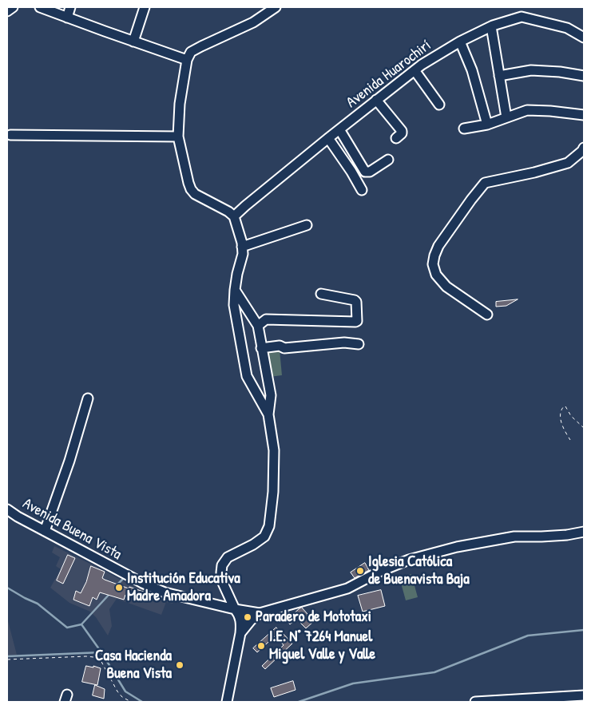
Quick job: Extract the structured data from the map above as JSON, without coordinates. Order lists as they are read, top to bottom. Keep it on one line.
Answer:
{"streets":{"street":["Avenida Huarochirí","Avenida Buena Vista"]},"places":["Iglesia Católica de Buenavista Baja","Institución Educativa Madre Amadora","Paradero de Mototaxi","I.E. N° 7264 Manuel Miguel Valle y Valle","Casa Hacienda Buena Vista"]}
